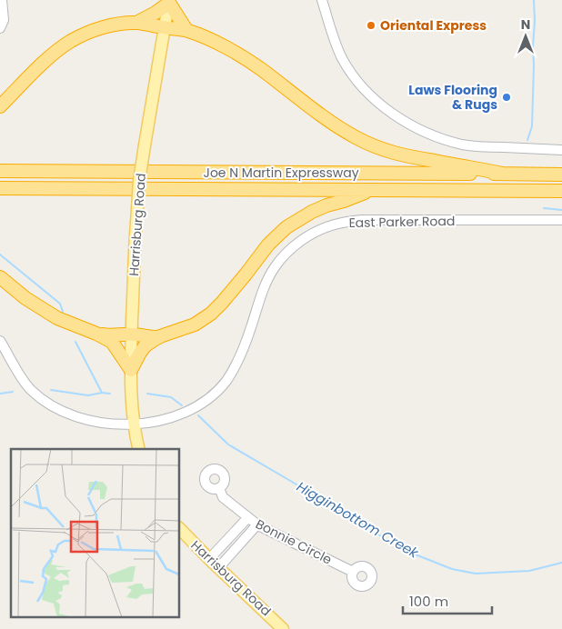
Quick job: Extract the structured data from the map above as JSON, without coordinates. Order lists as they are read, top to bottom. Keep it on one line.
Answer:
{"streets":{"highway":["Joe N Martin Expressway"],"main road":["Harrisburg Road"],"street":["East Parker Road","Bonnie Circle"]},"crossings":[["East Parker Road","Harrisburg Road"]],"water":["Higginbottom Creek"],"places":["Oriental Express","Laws Flooring & Rugs"],"scale_bar":"100 m","north":"top"}
